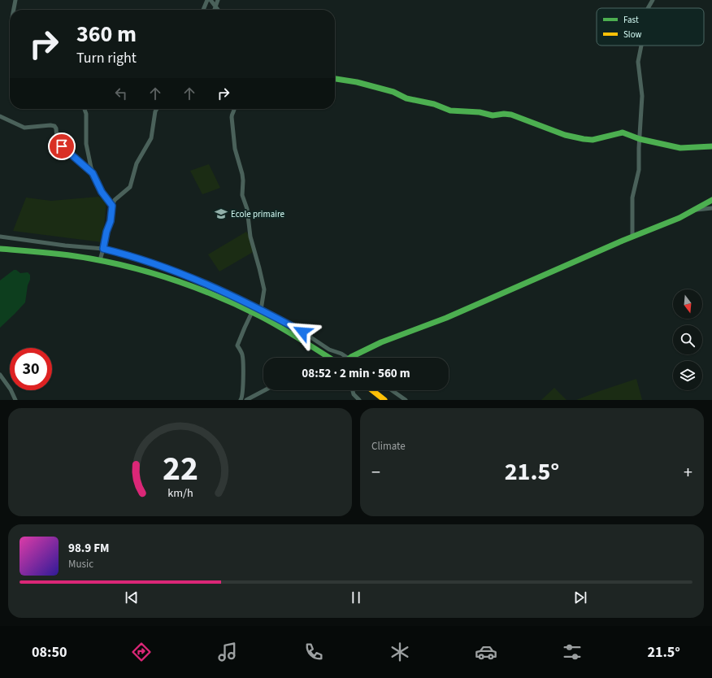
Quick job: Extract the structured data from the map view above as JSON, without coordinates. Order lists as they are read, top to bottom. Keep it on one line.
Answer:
{"places":{"school or university":["Ecole primaire"]},"legend":["Fast","Slow"],"north":"bottom","page":{"turn":["360 m","Turn right"],"limit":"30","trip":"08:52 · 2 min · 560 m","tile":"Climate","heat":["−","21.5°","+"],"song":["98.9 FM","Music"],"tabs":["08:50","21.5°"],"gauge":["22","km/h"]}}
